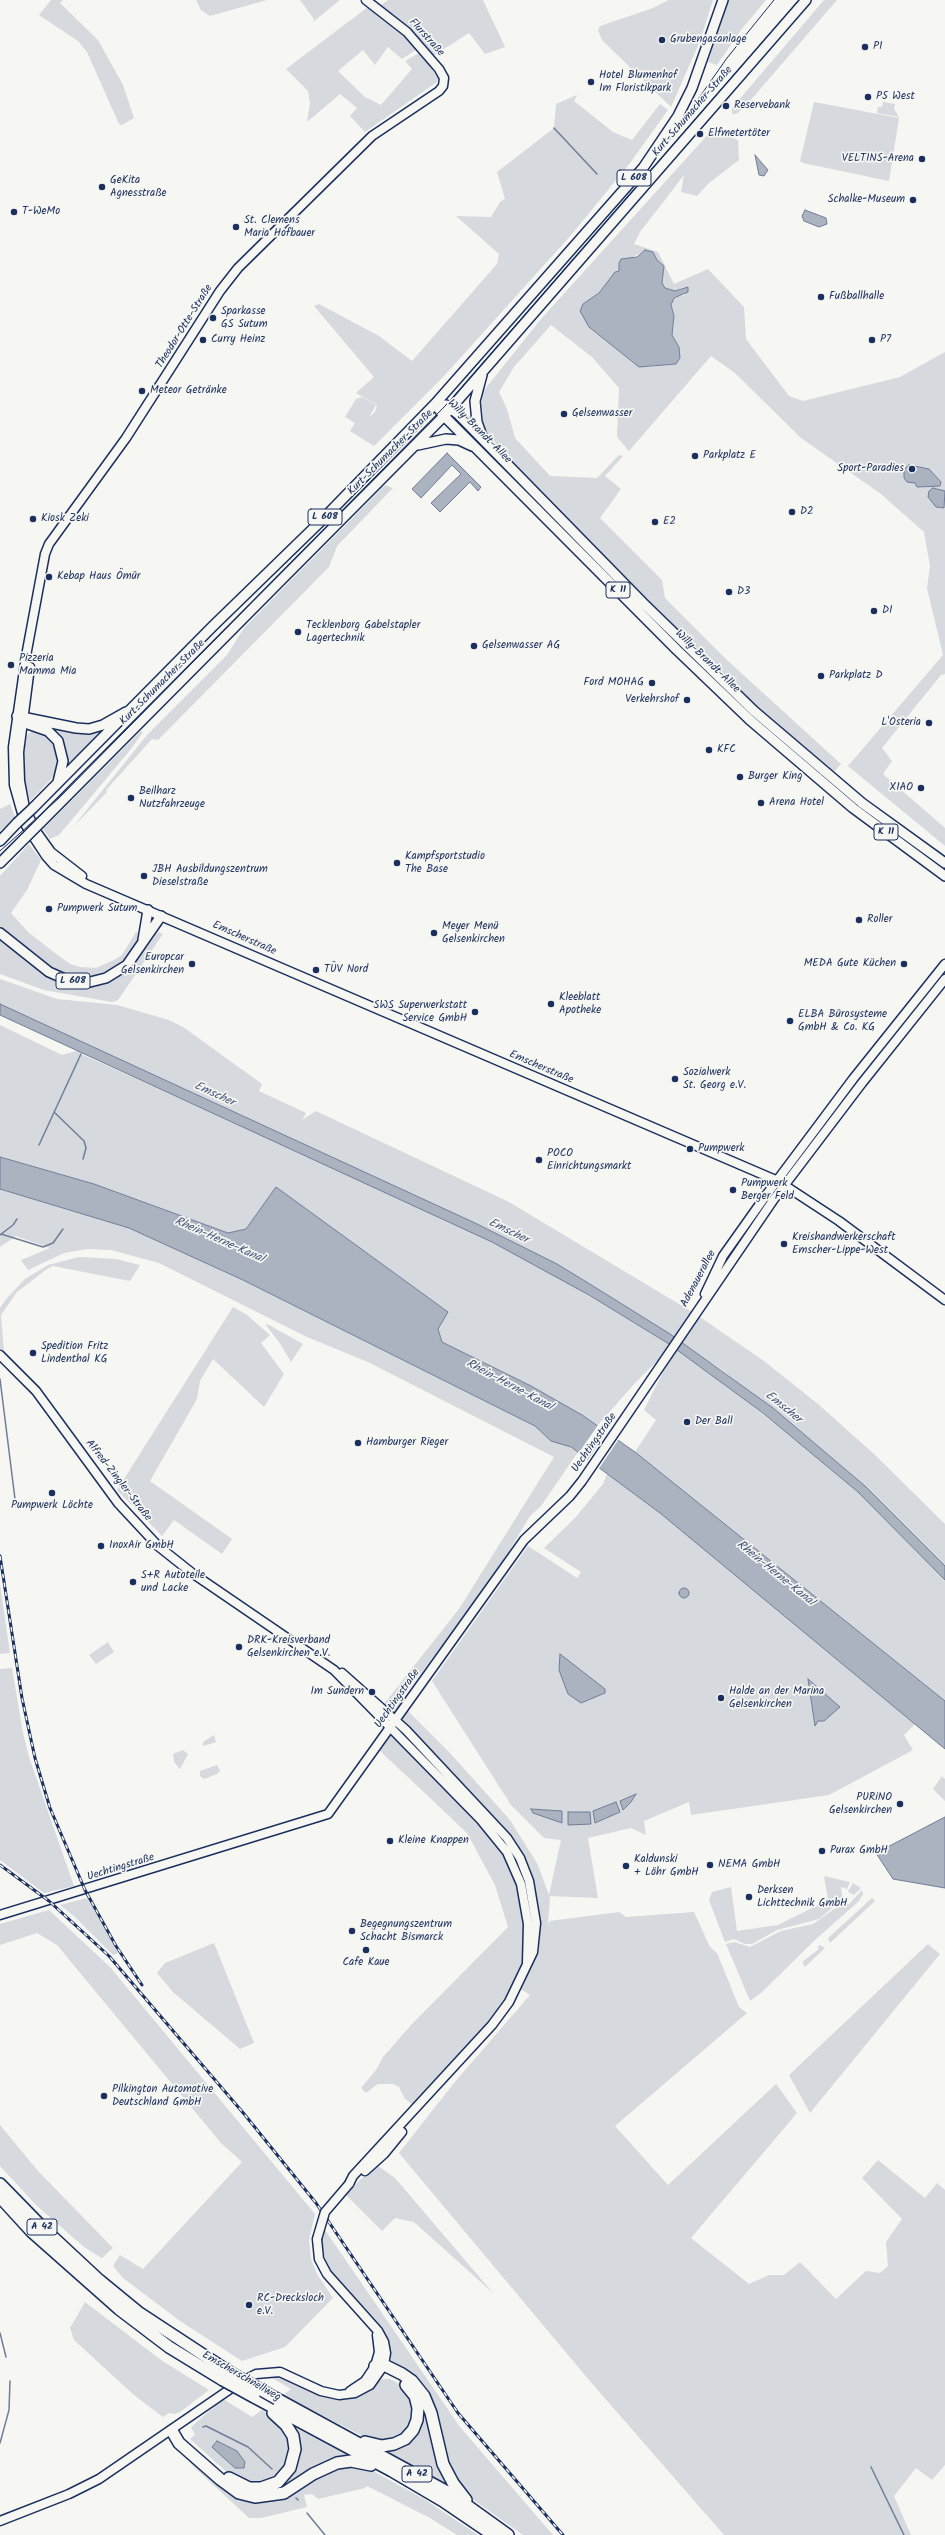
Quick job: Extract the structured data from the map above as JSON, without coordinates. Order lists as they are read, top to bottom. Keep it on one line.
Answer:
{"streets":{"highway":["A 42","Emscherschnellweg"],"main road":["Kurt-Schumacher-Straße","L 608","Willy-Brandt-Allee","K 11"],"street":["Flurstraße","Theodor-Otte-Straße","Emscherstraße","Adenauerallee","Uechtingstraße","Alfred-Zingler-Straße"]},"crossings":[["Flurstraße","Theodor-Otte-Straße"],["Kurt-Schumacher-Straße","L 608"],["Kurt-Schumacher-Straße","Willy-Brandt-Allee"],["L 608","Theodor-Otte-Straße"],["L 608","Emscherstraße"],["Theodor-Otte-Straße","Emscherstraße"],["Emscherstraße","Adenauerallee"],["Adenauerallee","Uechtingstraße"],["Uechtingstraße","Alfred-Zingler-Straße"]],"water":["Emscher","Rhein-Herne-Kanal"],"places":["Grubengasanlage","P1","Hotel Blumenhof Im Floristikpark","P5 West","Reservebank","Elfmetertöter","VELTINS-Arena","GeKita Agnesstraße","Schalke-Museum","T-WeMo","St. Clemens Maria Hofbauer","Fußballhalle","Sparkasse GS Sutum","Curry Heinz","P7","Meteor Getränke","Gelsenwasser","Parkplatz E","Sport-Paradies","D2","Kiosk Zeki","E2","Kebap Haus Ömür","D3","D1","Tecklenborg Gabelstapler Lagertechnik","Gelsenwasser AG","Pizzeria Mamma Mia","Parkplatz D","Ford MOHAG","Verkehrshof","L'Osteria","KFC","Burger King","XIAO","Beilharz Nutzfahrzeuge","Arena Hotel","Kampfsportstudio The Base","JBH Ausbildungszentrum Dieselstraße","Pumpwerk Sutum","Roller","Meyer Menü Gelsenkirchen","Europcar Gelsenkirchen","MEDA Gute Küchen","TÜV Nord","Kleeblatt Apotheke","SWS Superwerkstatt Service GmbH","ELBA Bürosysteme GmbH & Co. KG","Sozialwerk St. Georg e.V.","Pumpwerk","POCO Einrichtungsmarkt","Pumpwerk Berger Feld","Kreishandwerkerschaft Emscher-Lippe-West","Spedition Fritz Lindenthal KG","Der Ball","Hamburger Rieger","Pumpwerk Löchte","InoxAir GmbH","S+R Autoteile und Lacke","DRK-Kreisverband Gelsenkirchen e.V.","Im Sundern","Halde an der Marina Gelsenkirchen","PURiNO Gelsenkirchen","Kleine Knappen","Purax GmbH","NEMA GmbH","Kaldunski + Löhr GmbH","Derksen Lichttechnik GmbH","Begegnungszentrum Schacht Bismarck","Cafe Kaue","Pilkington Automotive Deutschland GmbH","RC-Drecksloch e.V."]}
